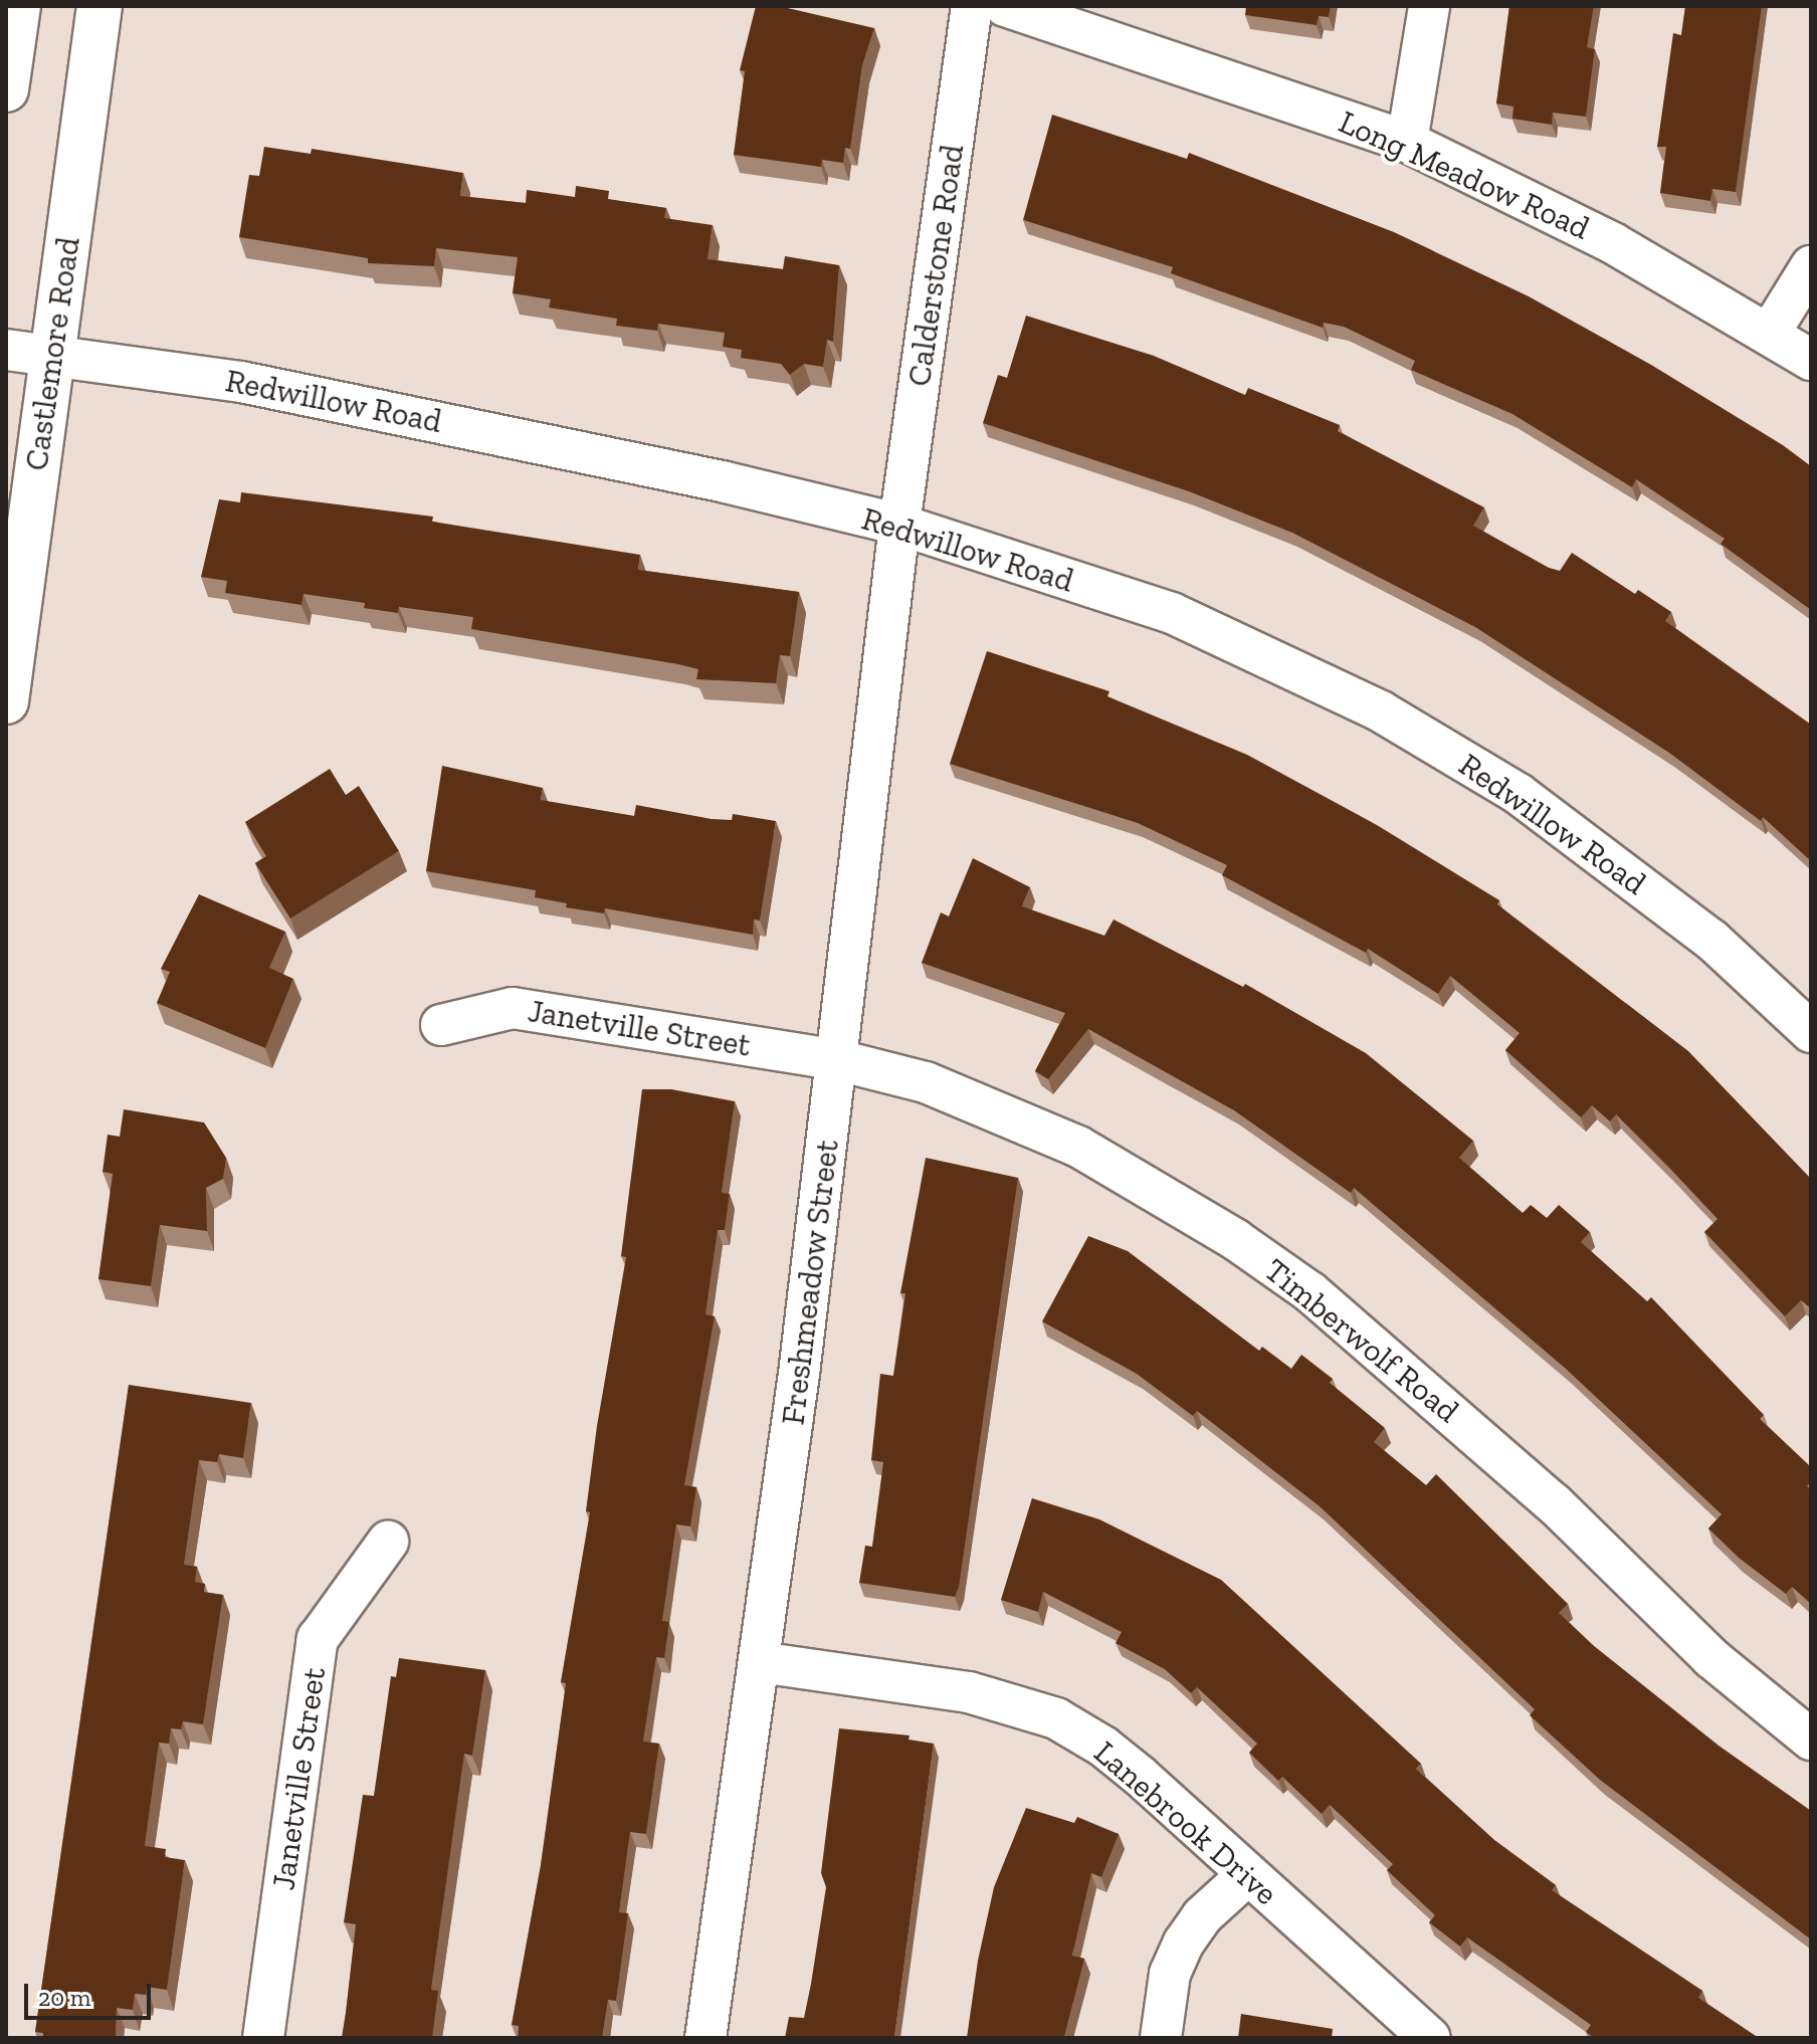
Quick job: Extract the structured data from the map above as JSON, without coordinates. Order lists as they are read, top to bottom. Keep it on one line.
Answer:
{"streets":{"main road":["Castlemore Road"],"street":["Long Meadow Road","Calderstone Road","Redwillow Road","Janetville Street","Freshmeadow Street","Timberwolf Road","Lanebrook Drive"]},"crossings":[["Calderstone Road","Redwillow Road"],["Calderstone Road","Freshmeadow Street"],["Castlemore Road","Redwillow Road"],["Redwillow Road","Freshmeadow Street"],["Janetville Street","Freshmeadow Street"],["Janetville Street","Timberwolf Road"],["Freshmeadow Street","Timberwolf Road"],["Freshmeadow Street","Lanebrook Drive"]],"scale_bar":"20 m"}
